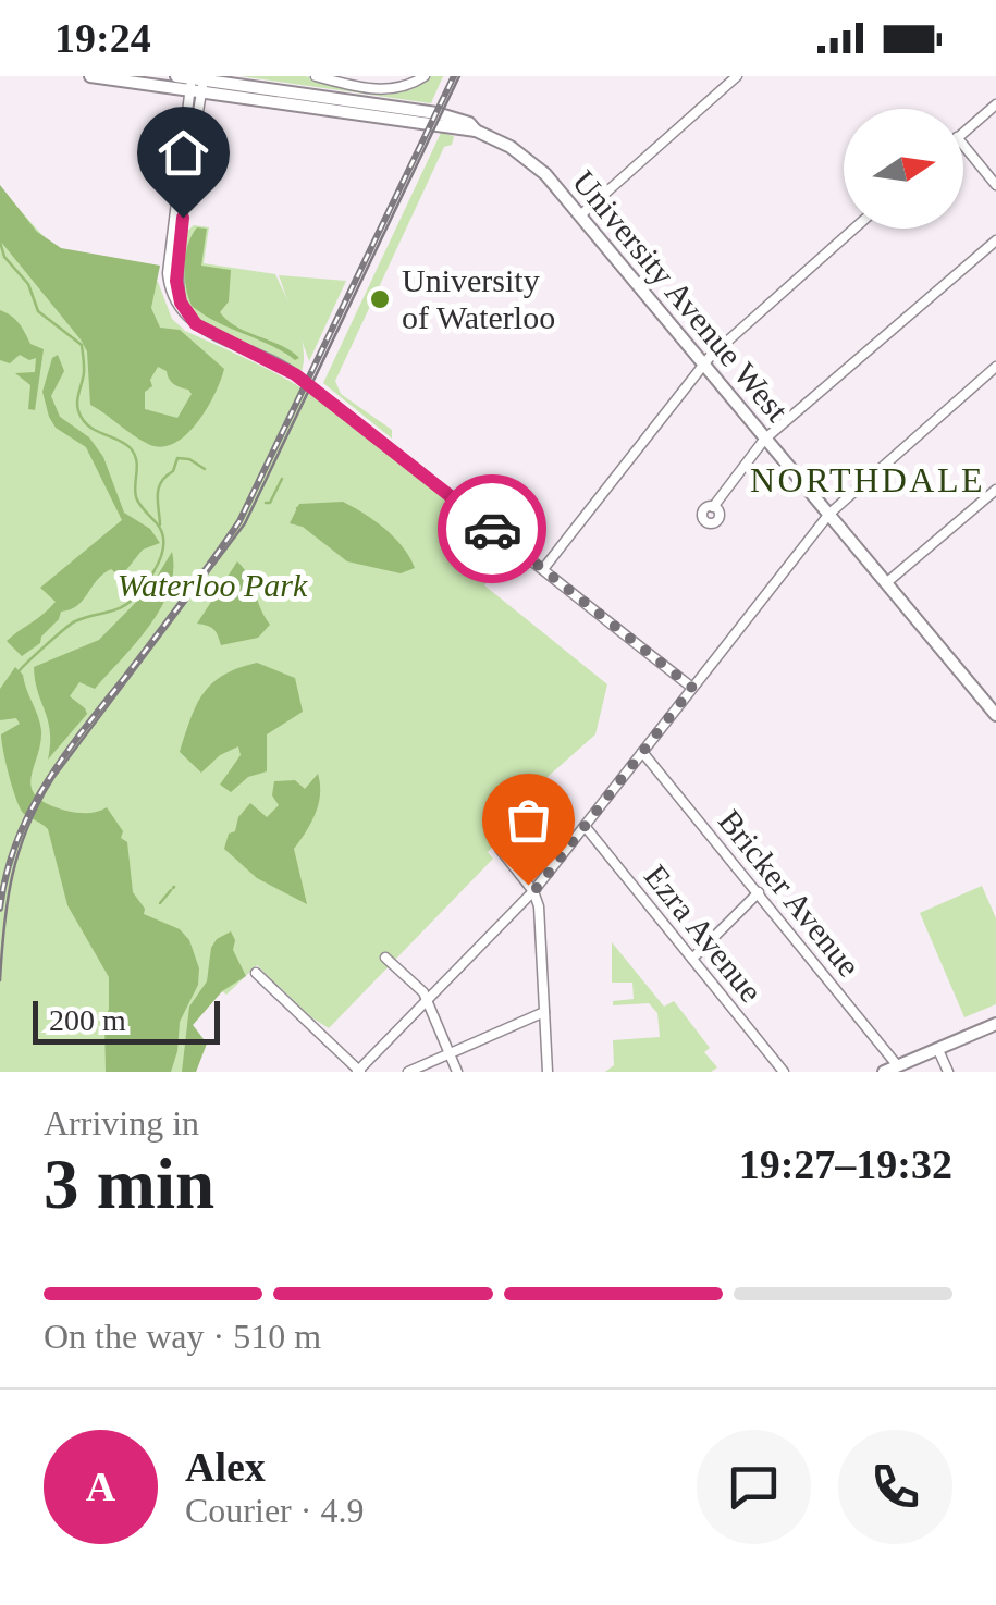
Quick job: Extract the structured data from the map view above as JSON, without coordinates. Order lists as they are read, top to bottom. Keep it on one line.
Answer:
{"streets":{"main road":["University Avenue West"],"street":["Bricker Avenue","Ezra Avenue"]},"districts":["NORTHDALE"],"parks":["Waterloo Park"],"places":["University of Waterloo"],"scale_bar":"200 m","north":"right","page":{"status":"19:24","scale":"200 m","heading":["3 min","Arriving in","19:27–19:32"],"panel":["Alex","Courier · 4.9"],"bar":"On the way · 510 m","round":"A"}}
